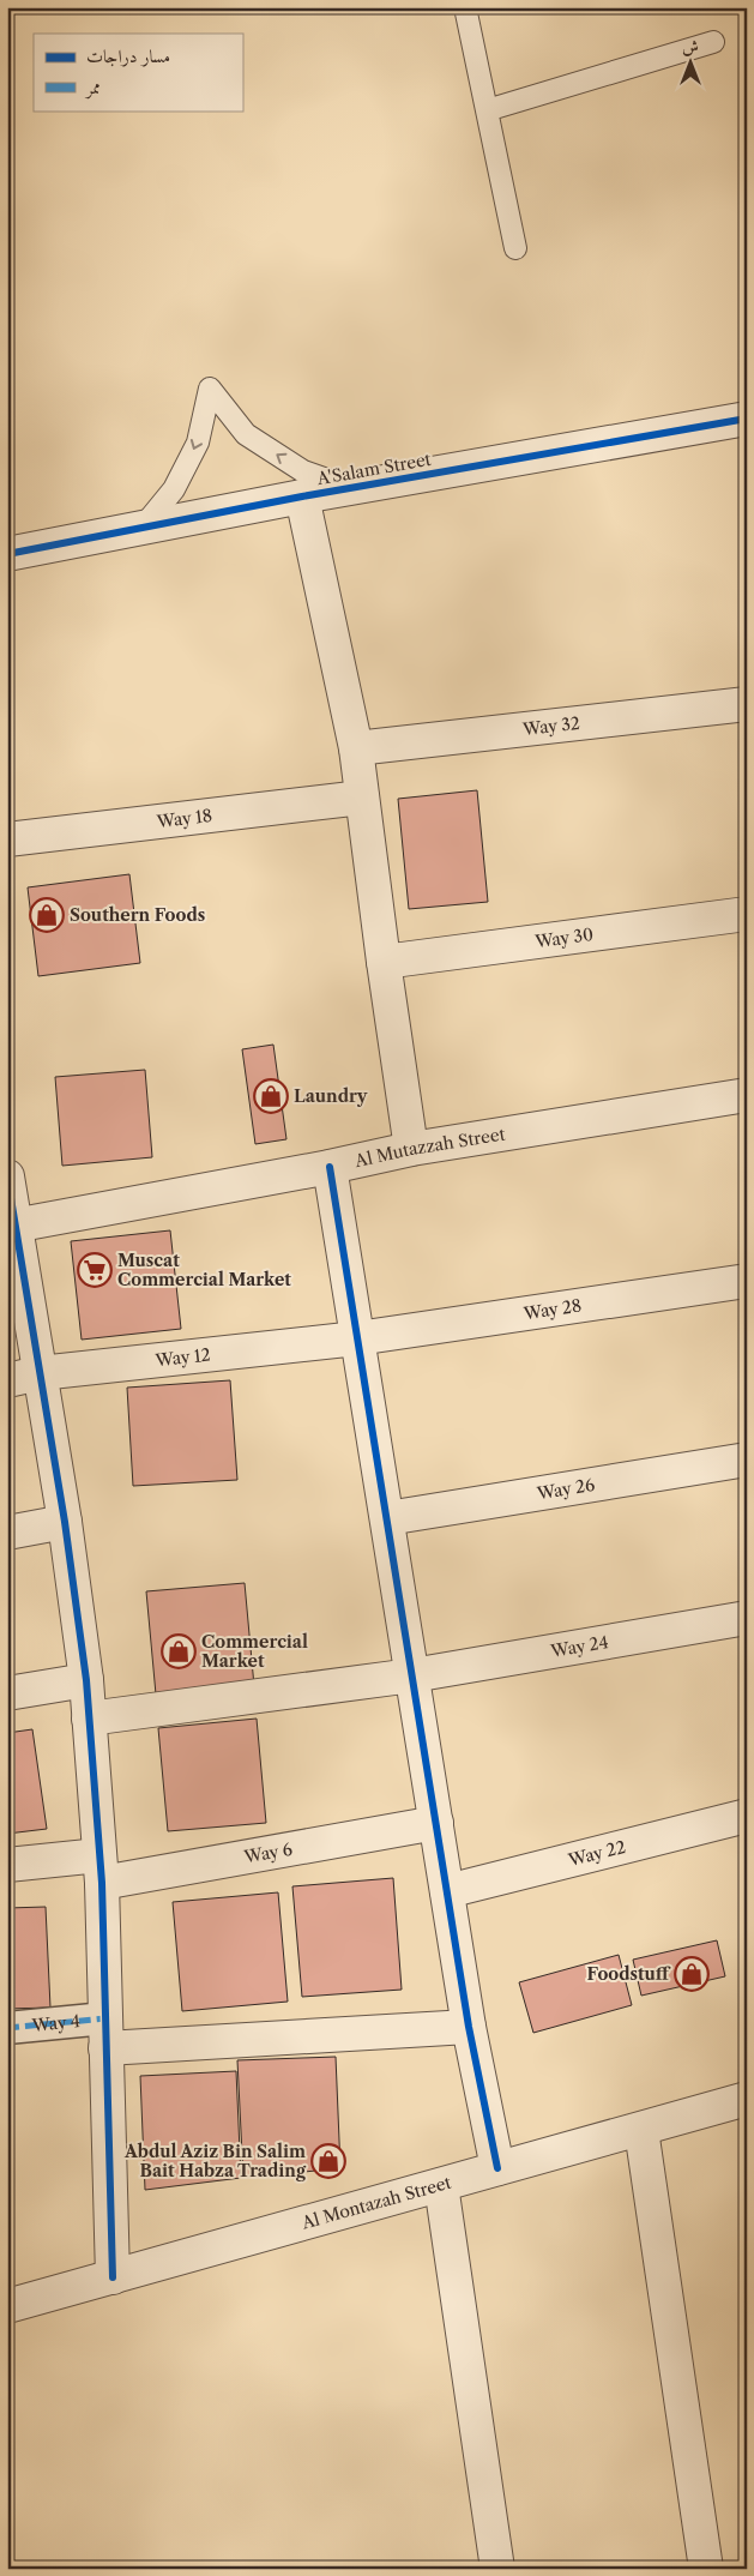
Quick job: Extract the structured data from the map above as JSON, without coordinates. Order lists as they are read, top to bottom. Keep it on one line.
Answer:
{"streets":{"street":["A'Salam Street","Way 32","Way 18","Way 30","Al Mutazzah Street","Way 28","Way 12","Way 26","Way 24","Way 6","Way 22","Way 4","Al Montazah Street"]},"crossings":[["Way 28","Way 12"]],"places":{"shop":["Southern Foods","Laundry","Commercial Market","Foodstuff","Abdul Aziz Bin Salim Bait Habza Trading"],"supermarket":["Muscat Commercial Market"]},"legend":["مسار دراجات","ممر"],"north":"top"}
